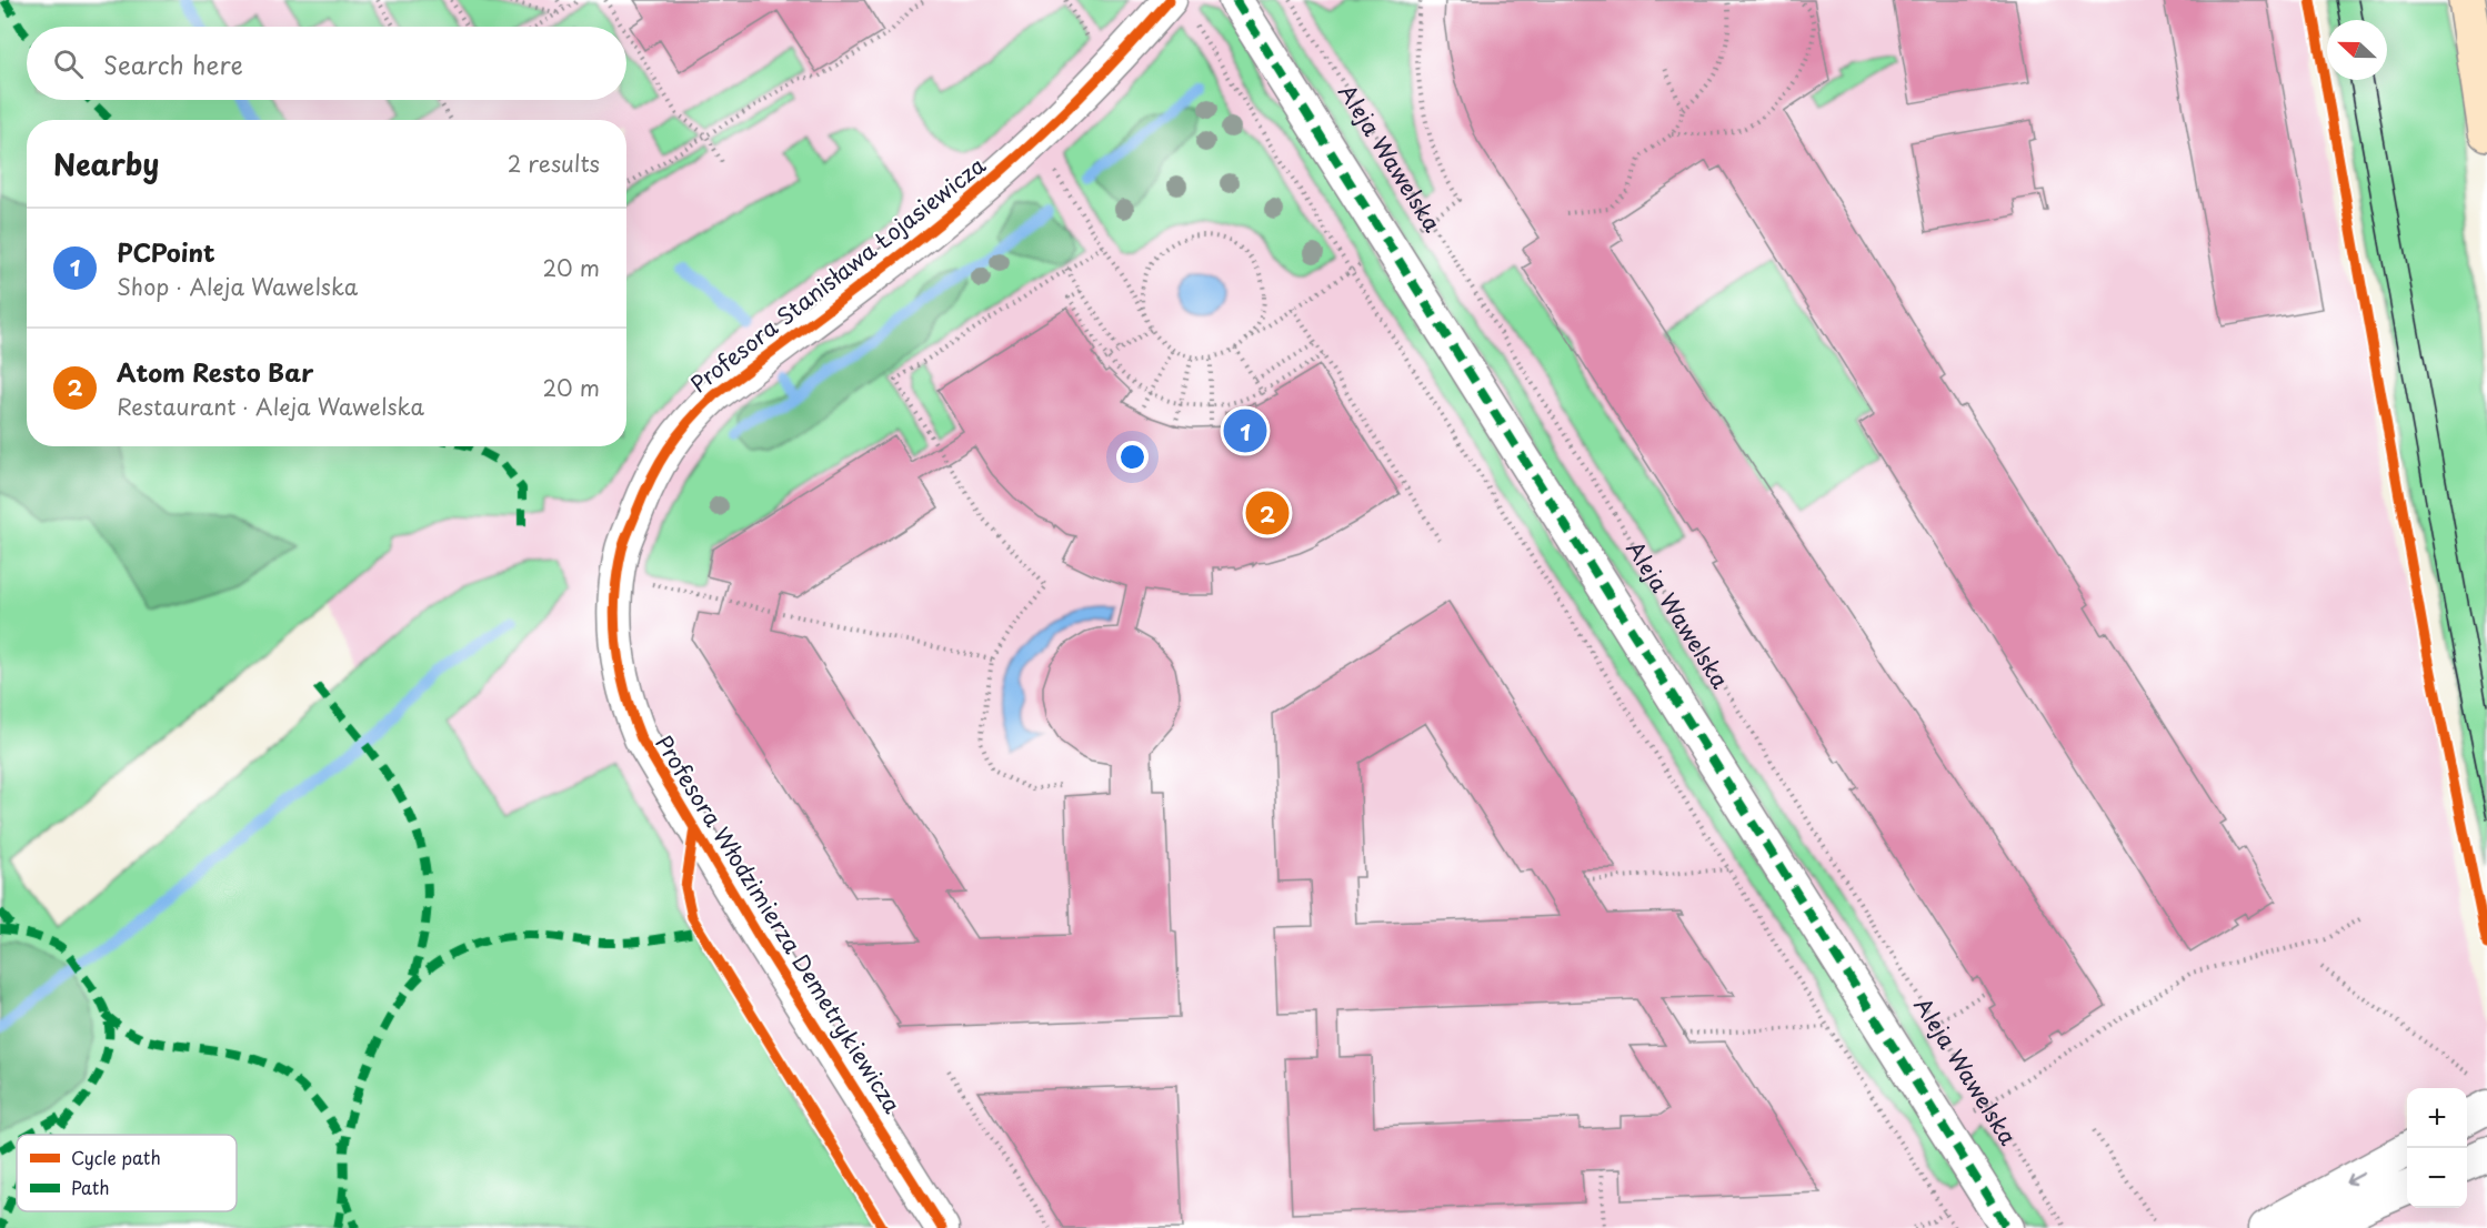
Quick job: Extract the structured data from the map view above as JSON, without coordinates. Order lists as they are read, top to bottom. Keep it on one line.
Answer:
{"streets":{"street":["Profesora Stanisława Łojasiewicza","Profesora Włodzimierza Demetrykiewicza"],"path":["Aleja Wawelska"]},"crossings":[["Profesora Stanisława Łojasiewicza","Profesora Włodzimierza Demetrykiewicza"]],"legend":["Cycle path","Path"],"north":"left","page":{"search":"Search here","heading":["Nearby","2 results"],"list":[{"mark":"1","name":"PCPoint","note":"Shop · Aleja Wawelska","value":"20 m"},{"mark":"2","name":"Atom Resto Bar","note":"Restaurant · Aleja Wawelska","value":"20 m"}],"pins":["1","2"],"map_buttons":["+","−"]}}
